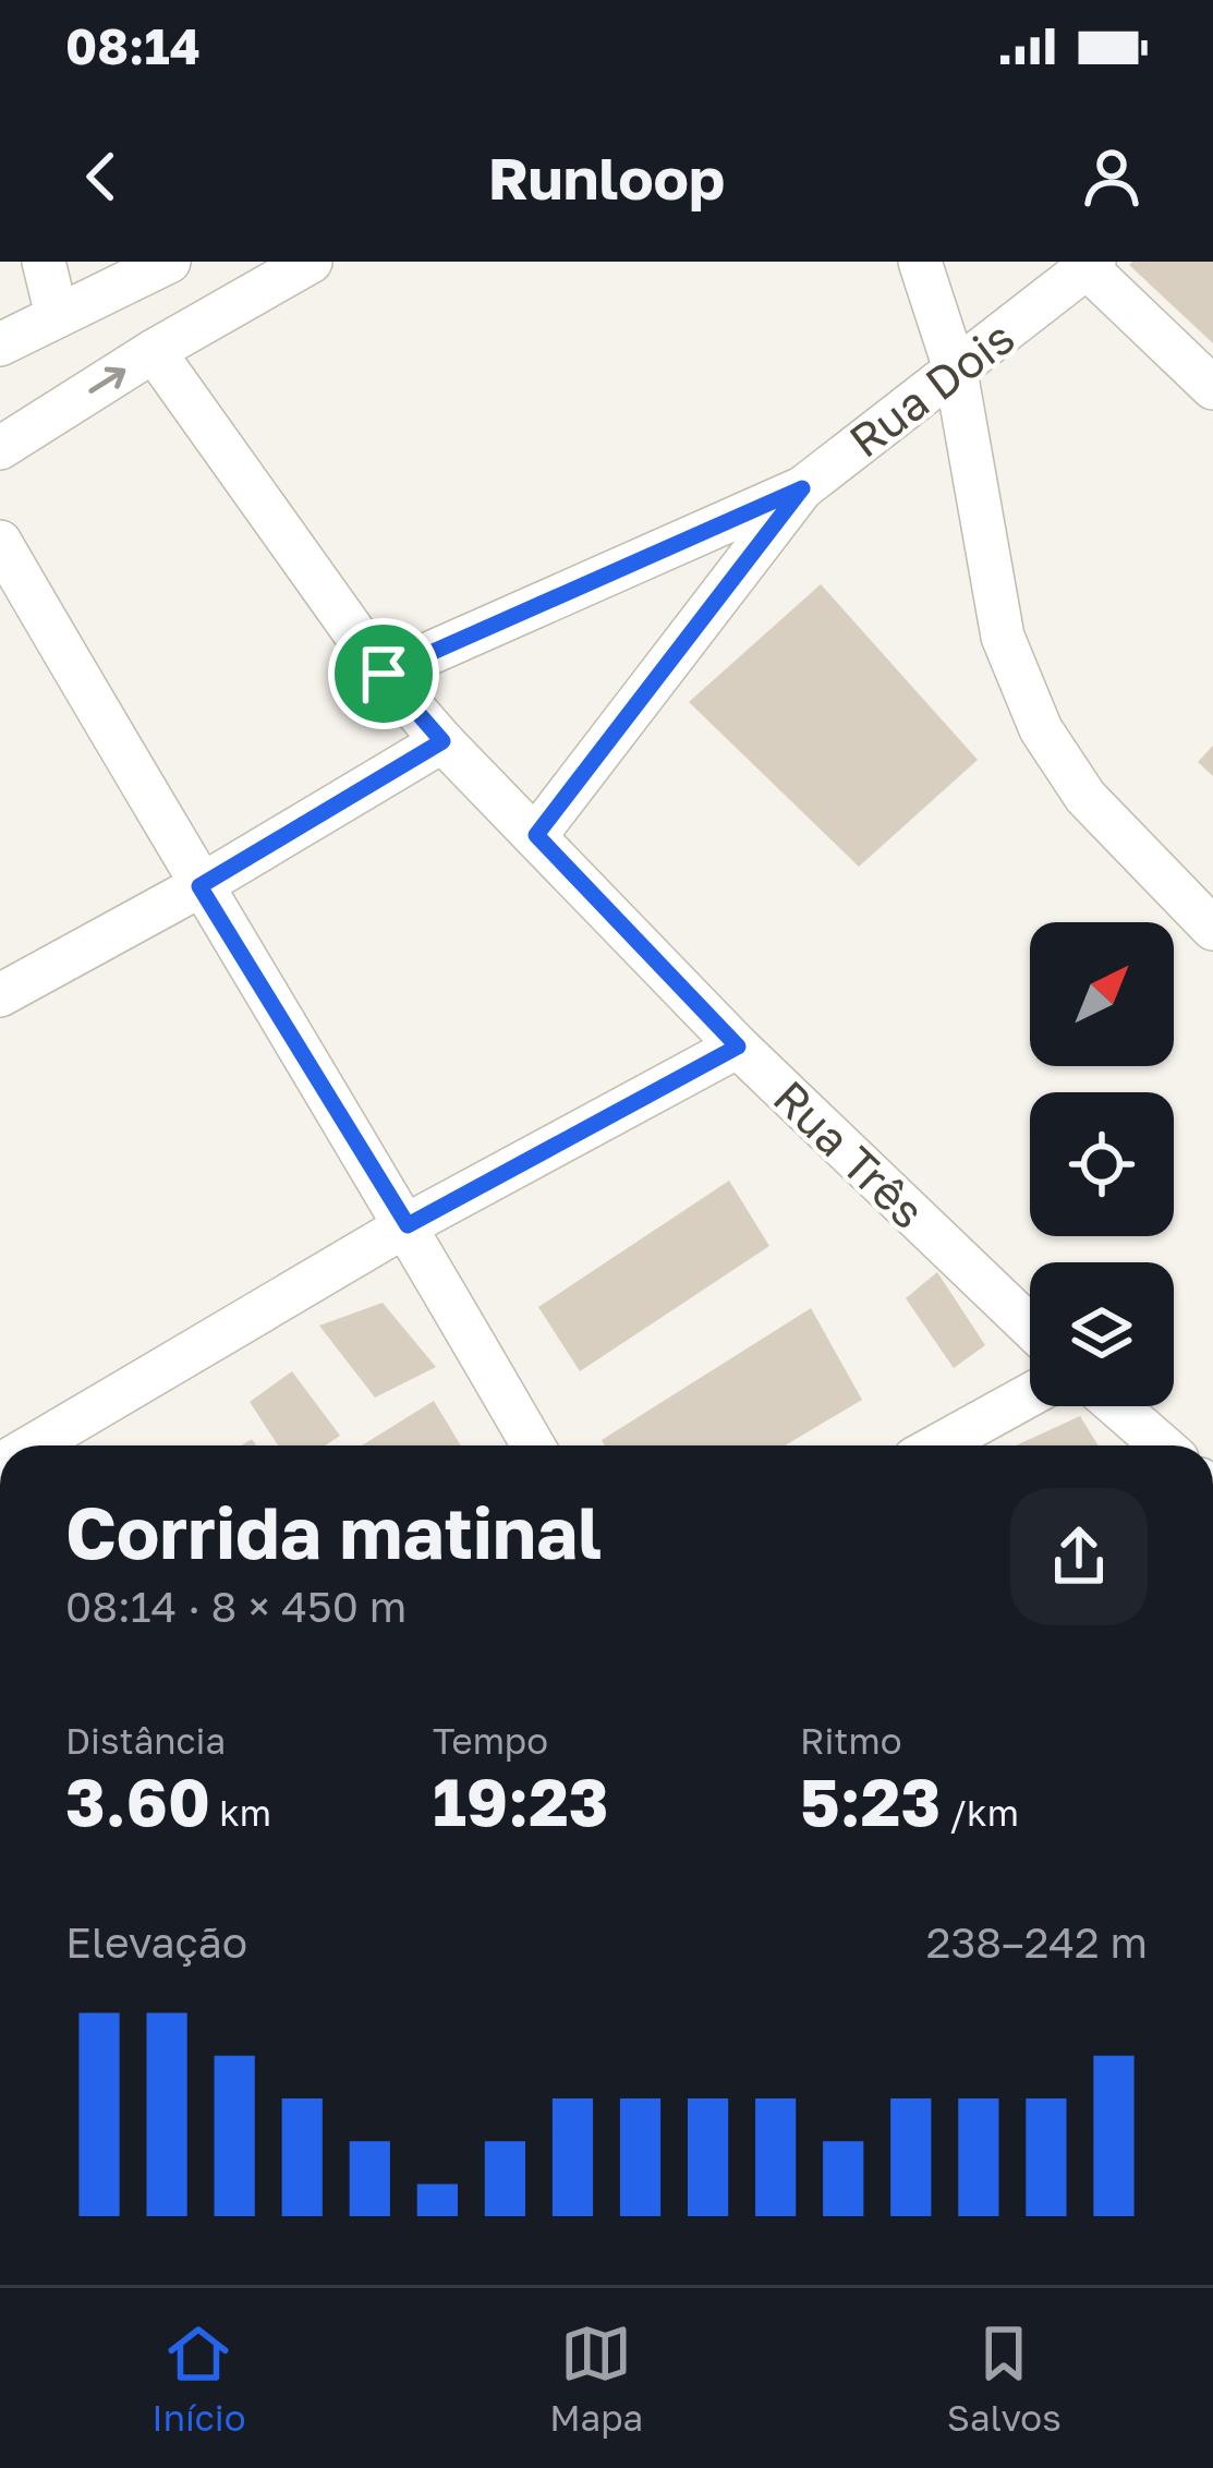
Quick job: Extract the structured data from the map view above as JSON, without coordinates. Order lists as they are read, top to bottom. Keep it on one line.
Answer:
{"streets":{"street":["Rua Dois","Rua Três"]},"crossings":[["Rua Dois","Rua Três"]],"north":"top right","page":{"status":"08:14","header":"Runloop","heading":["Corrida matinal","08:14 · 8 × 450 m"],"stats":[["Distância","3.60 km"],["Tempo","19:23"],["Ritmo","5:23 /km"]],"chart":["Elevação","238–242 m"],"tabs":["Início","Mapa","Salvos"]}}
